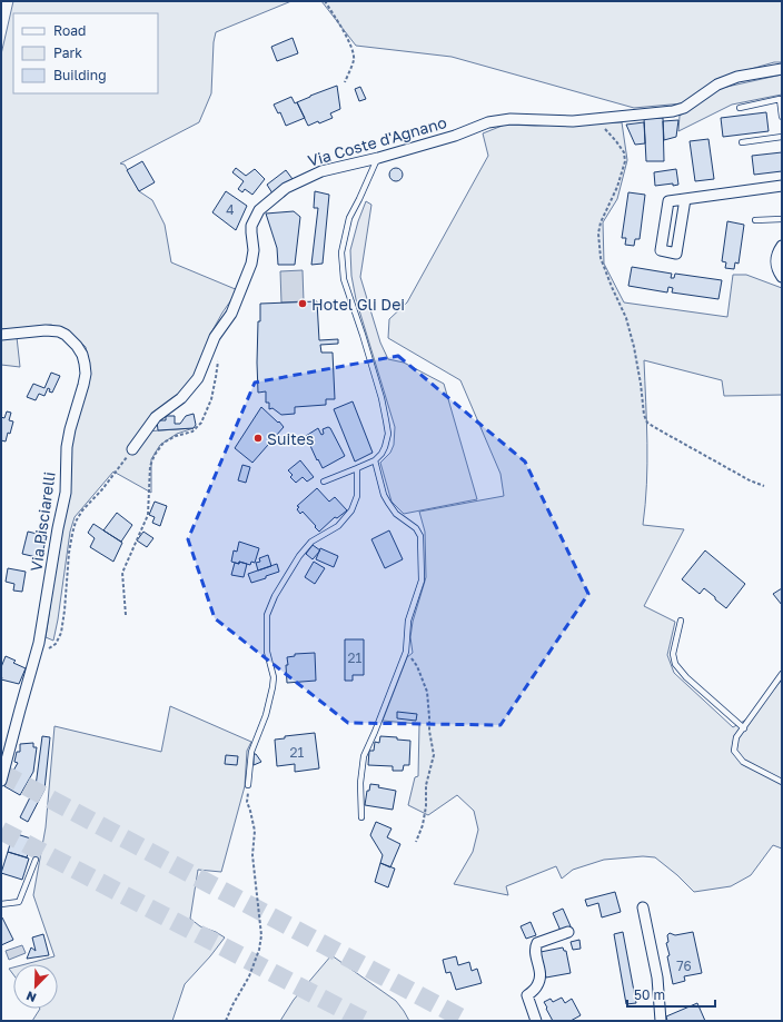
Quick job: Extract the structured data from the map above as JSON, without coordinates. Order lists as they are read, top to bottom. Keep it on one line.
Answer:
{"streets":{"street":["Via Coste d'Agnano","Via Pisciarelli"]},"places":["Hotel Gli Dei","Suites"],"house_numbers":["4","21","21","76"],"legend":["Road","Park","Building"],"scale_bar":"50 m","north":"bottom left"}
